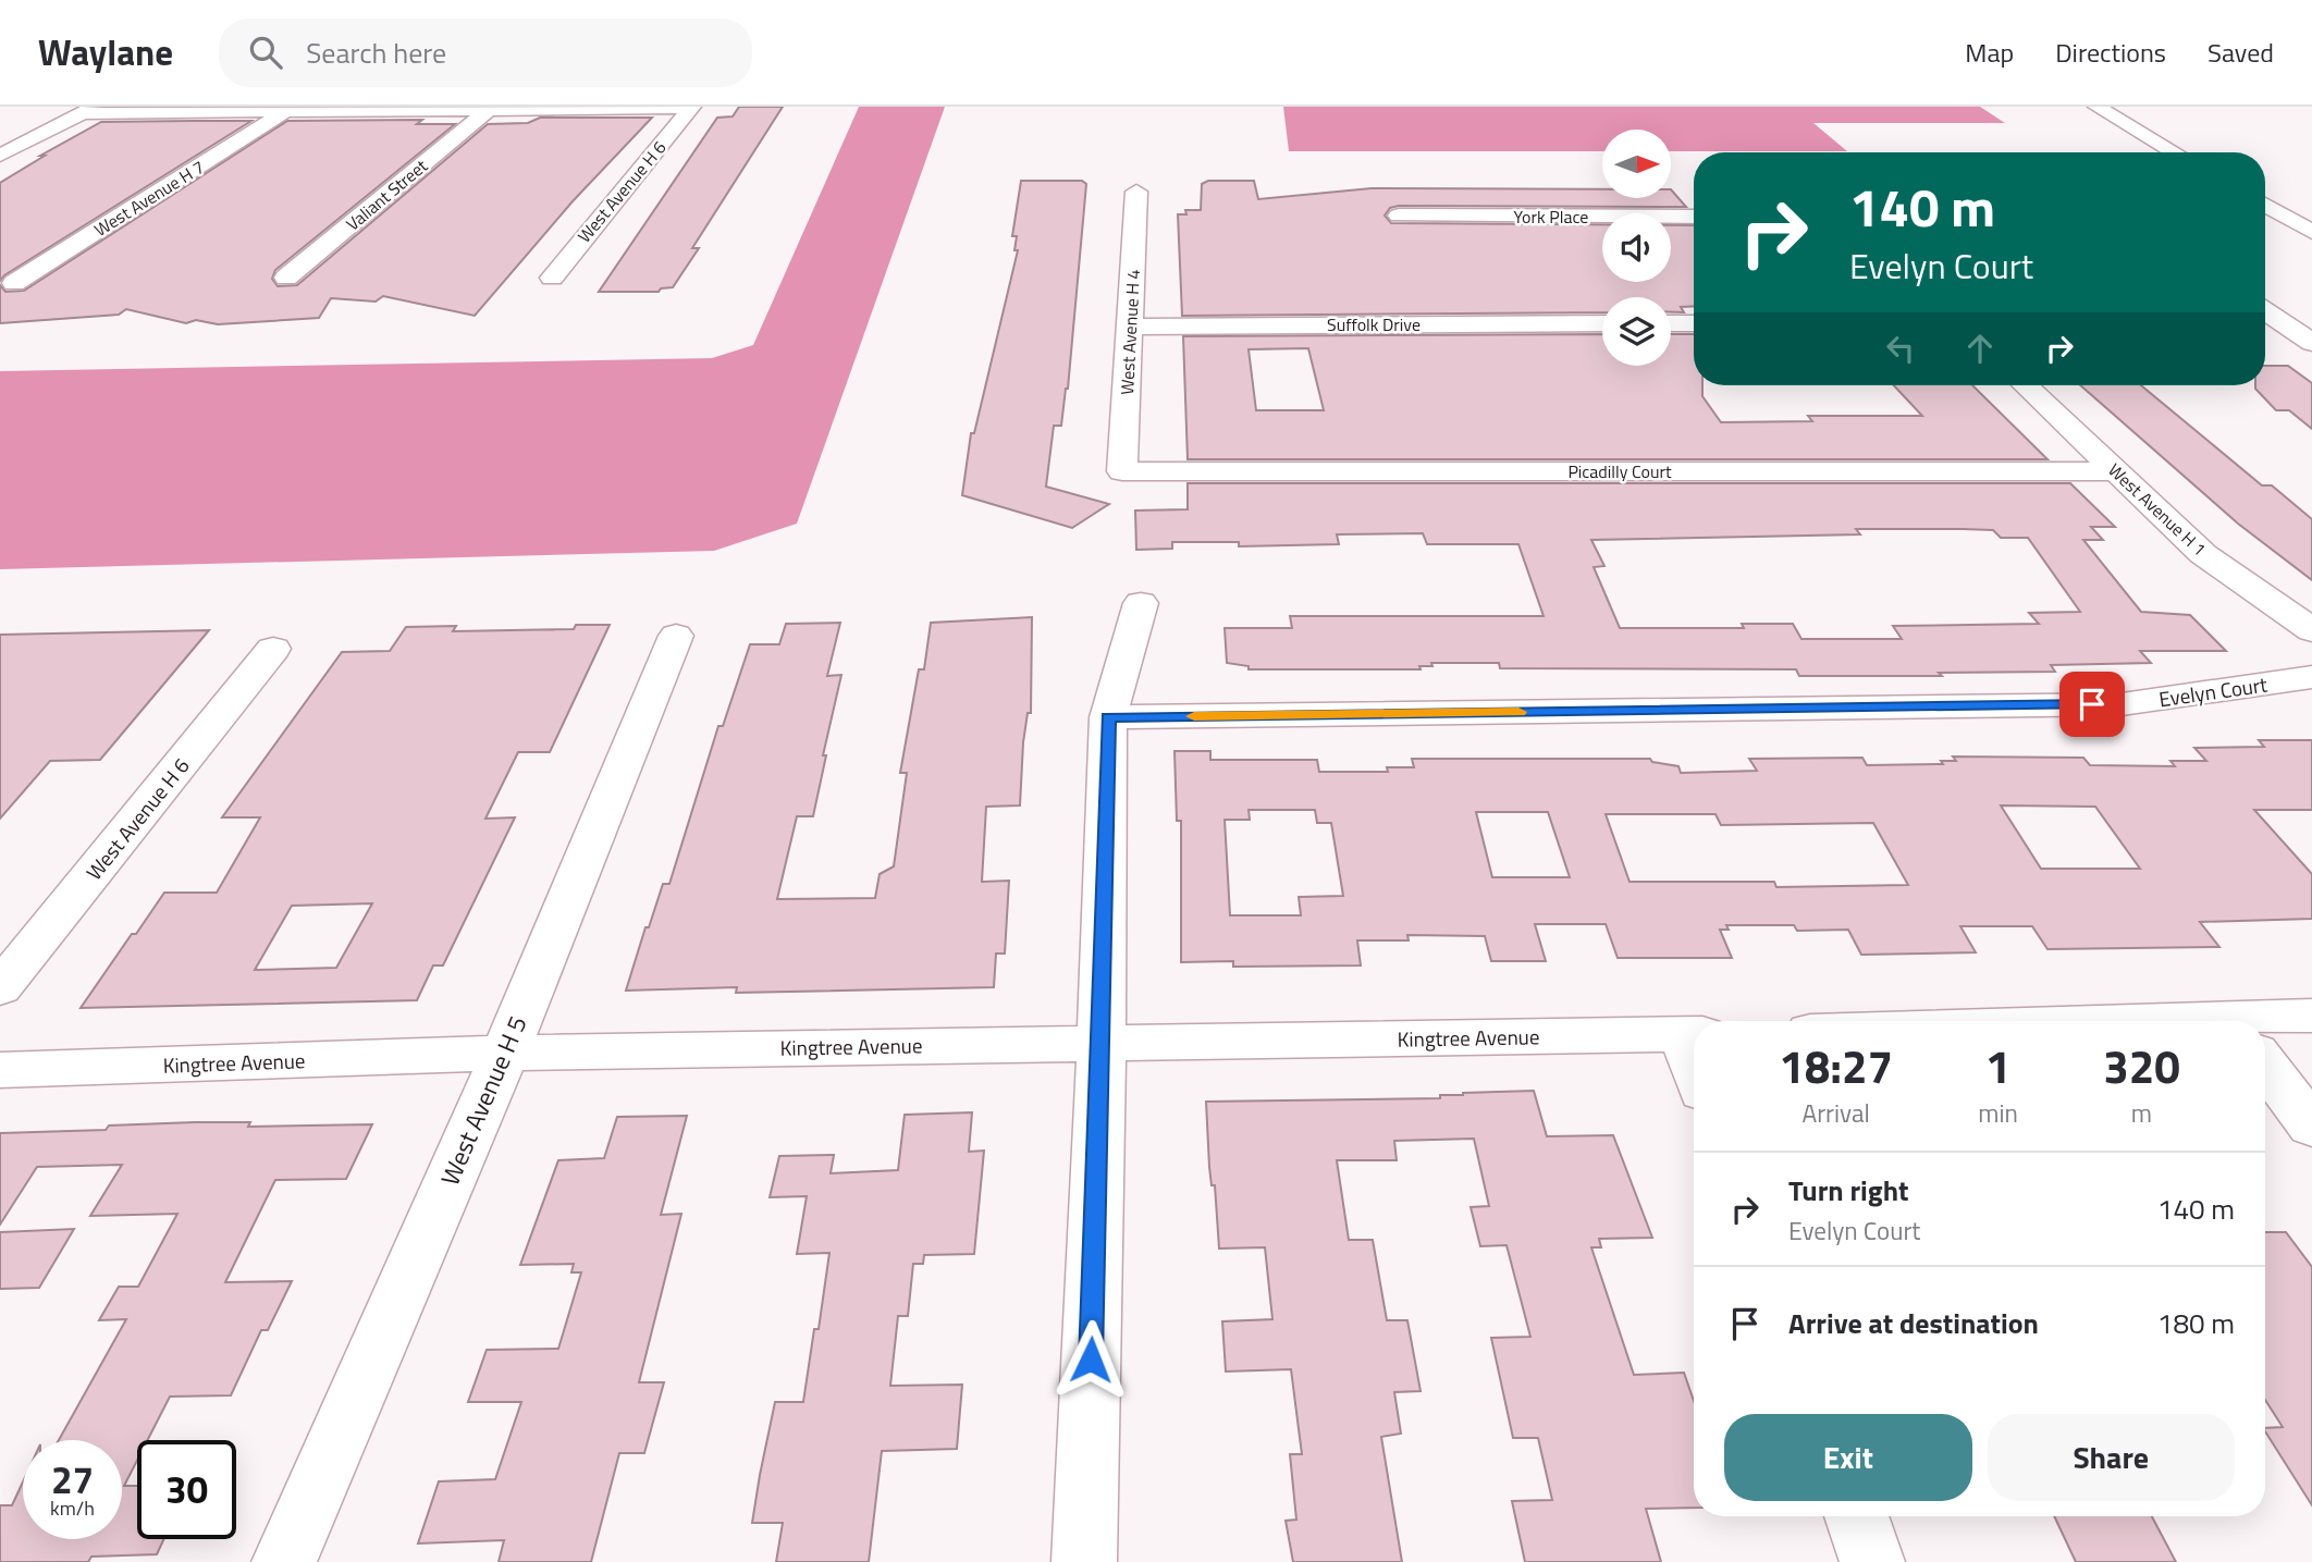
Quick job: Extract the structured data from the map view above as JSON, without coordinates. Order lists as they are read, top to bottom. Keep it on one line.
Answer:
{"streets":{"street":["West Avenue H 6","Valiant Street","West Avenue H 7","York Place","Suffolk Drive","West Avenue H 4","Picadilly Court","West Avenue H 1","Evelyn Court","Kingtree Avenue","West Avenue H 5"]},"crossings":[["Suffolk Drive","West Avenue H 4"],["West Avenue H 4","Picadilly Court"],["Picadilly Court","West Avenue H 1"],["Kingtree Avenue","West Avenue H 5"]],"north":"right","page":{"header":"Waylane","search":"Search here","nav":["Map","Directions","Saved"],"turn":["140 m","Evelyn Court"],"eta":["18:27","Arrival","1","min","320","m"],"list":[{"name":"Turn right","note":"Evelyn Court","value":"140 m"},{"name":"Arrive at destination","value":"180 m"}],"buttons":["Exit","Share"],"speed":"27 km/h","limit":"30"}}
